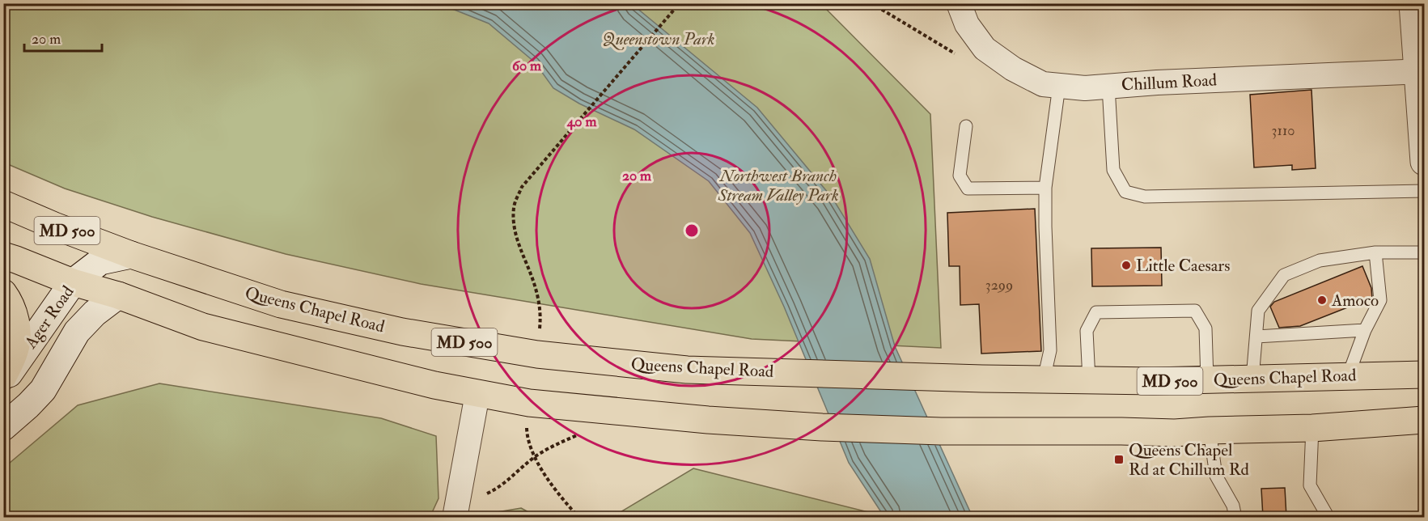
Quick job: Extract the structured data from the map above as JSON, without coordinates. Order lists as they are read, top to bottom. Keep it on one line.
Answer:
{"streets":{"main road":["MD 500","Queens Chapel Road","Ager Road"],"street":["Chillum Road"]},"crossings":[["MD 500","Ager Road"],["Queens Chapel Road","Ager Road"]],"parks":["Queenstown Park","Northwest Branch Stream Valley Park"],"places":{"other":["Little Caesars","Amoco"],"transit":["Queens Chapel Rd at Chillum Rd"]},"house_numbers":["3110","3299"],"scale_bar":"20 m","rings":["60 m","40 m","20 m"]}
